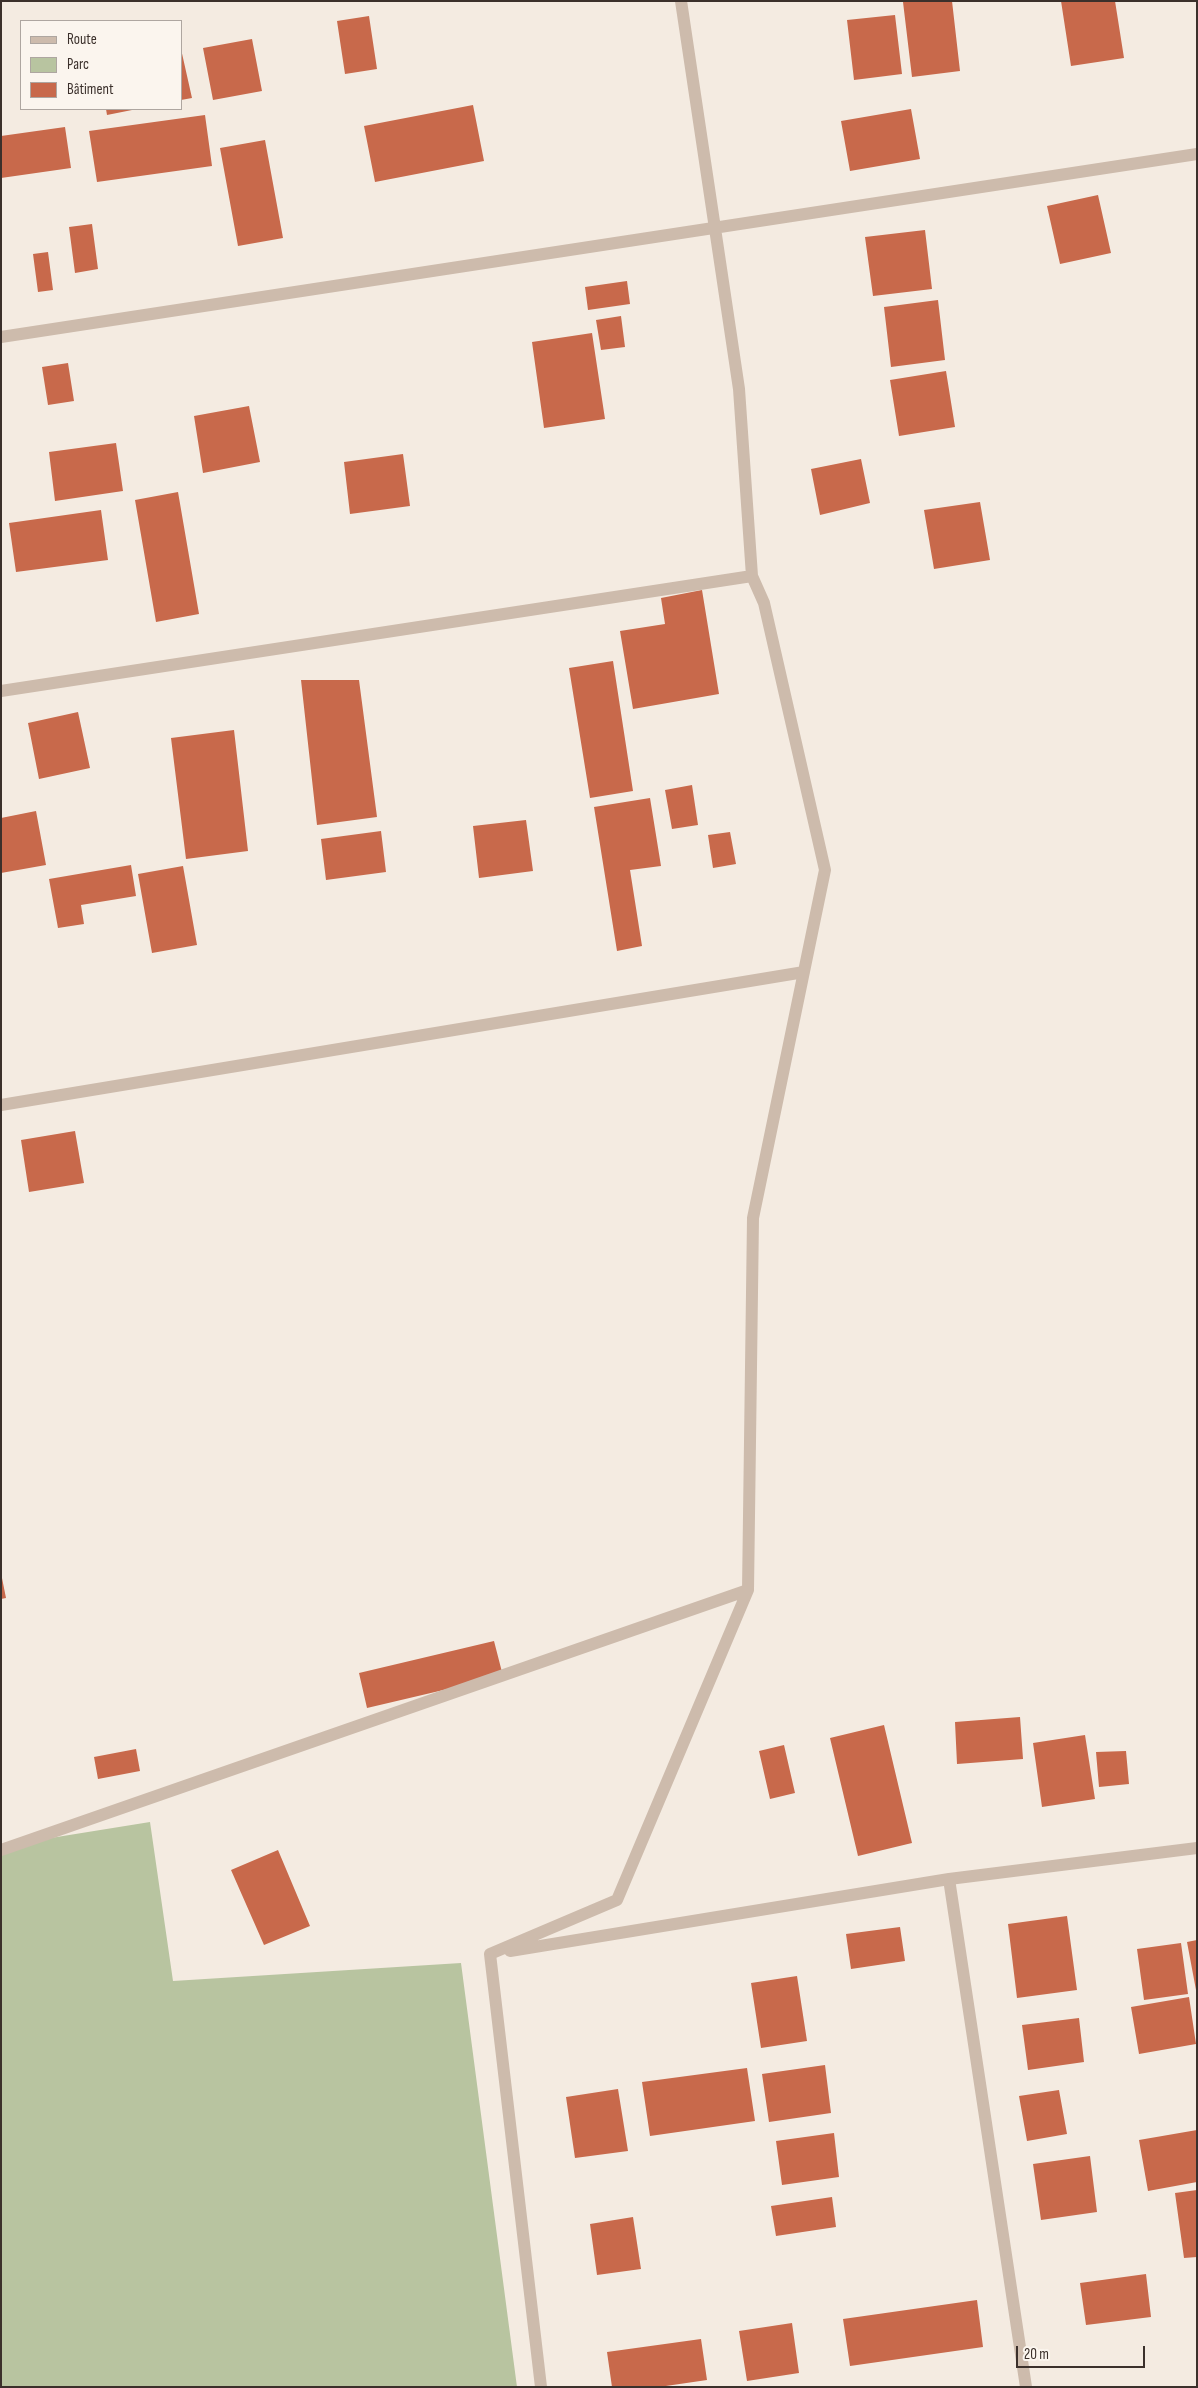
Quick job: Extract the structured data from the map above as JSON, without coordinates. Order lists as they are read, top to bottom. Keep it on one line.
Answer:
{"legend":["Route","Parc","Bâtiment"],"scale_bar":"20 m"}
